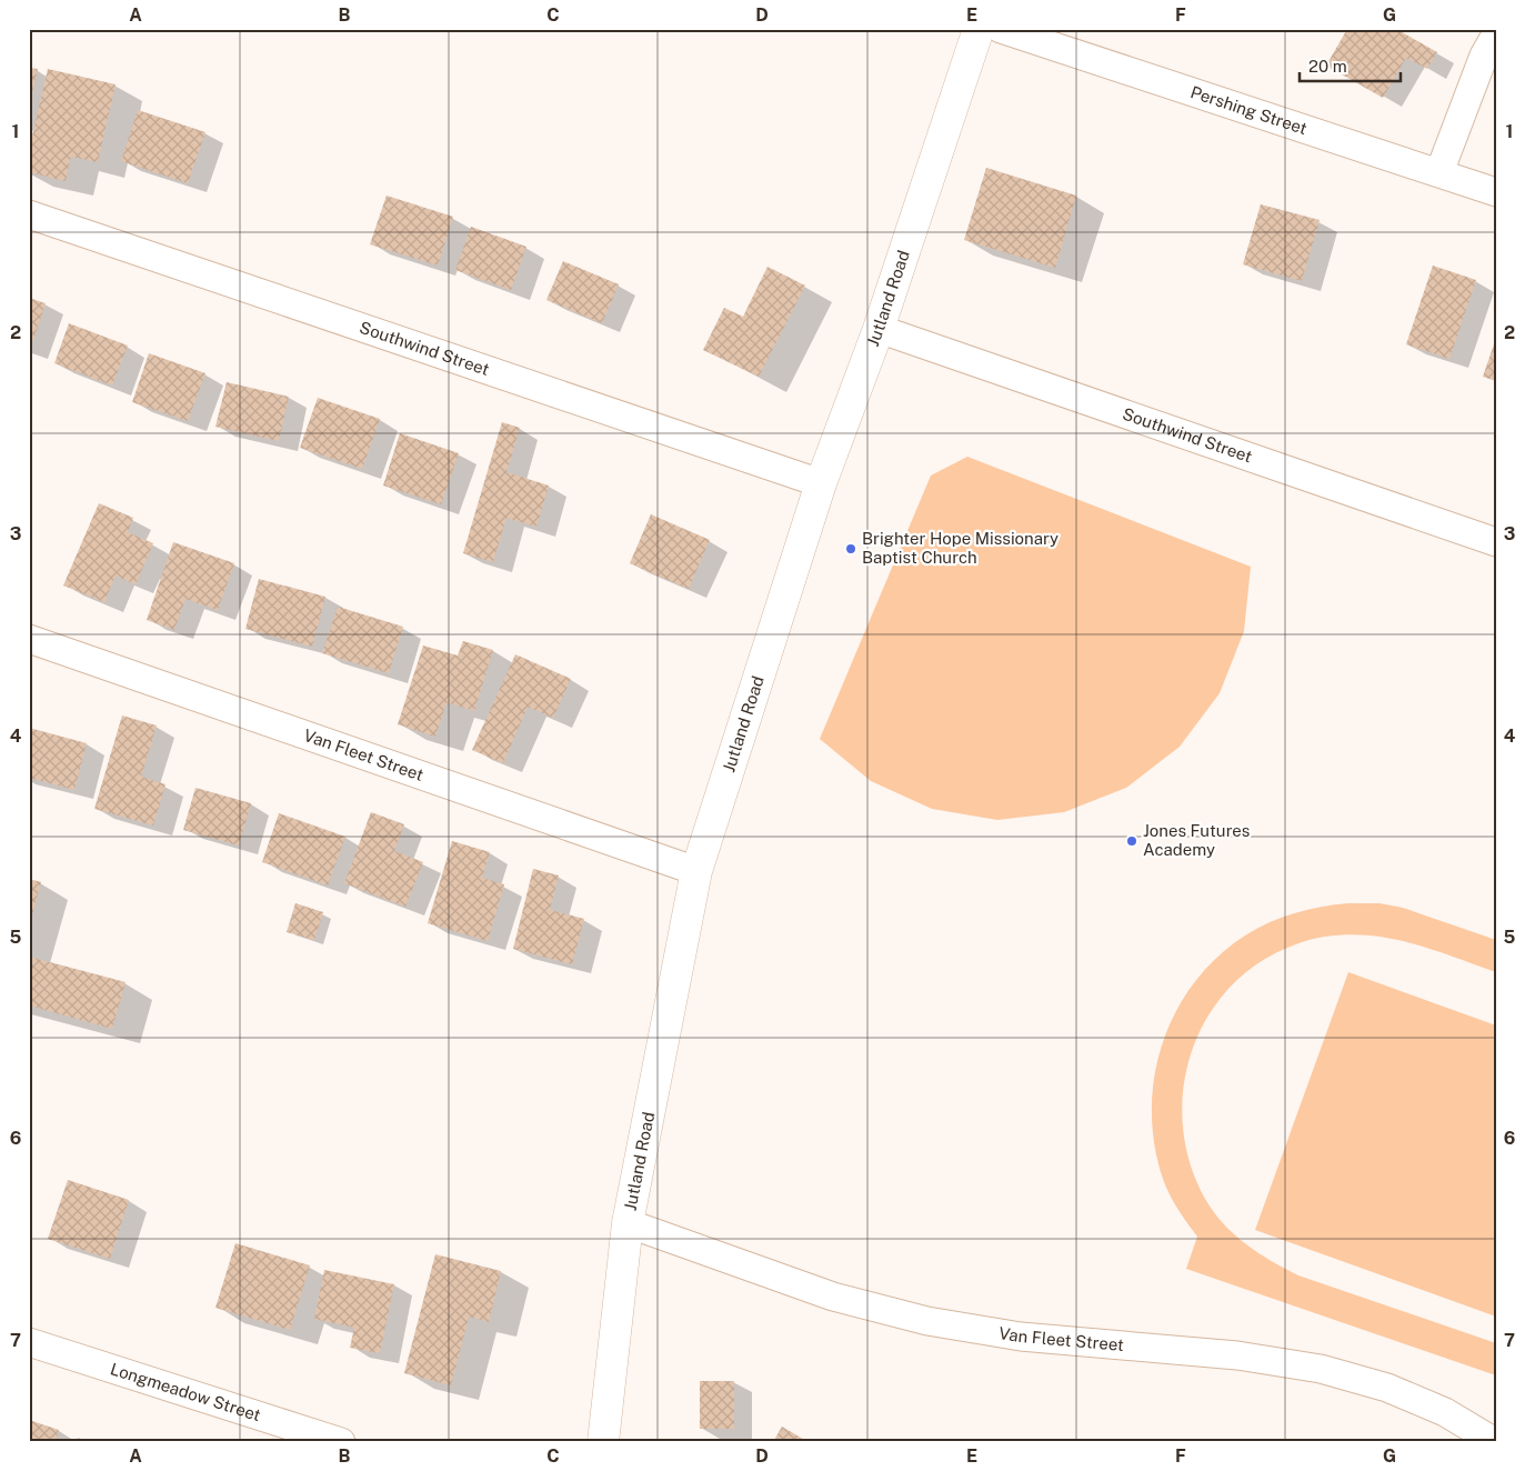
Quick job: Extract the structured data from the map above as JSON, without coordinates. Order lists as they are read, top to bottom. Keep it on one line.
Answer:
{"streets":{"street":["Pershing Street","Jutland Road","Southwind Street","Van Fleet Street","Longmeadow Street"]},"crossings":[["Jutland Road","Southwind Street"],["Jutland Road","Van Fleet Street"]],"places":["Brighter Hope Missionary Baptist Church","Jones Futures Academy"],"scale_bar":"20 m","grid":{"columns":["A","B","C","D","E","F","G"],"rows":["1","2","3","4","5","6","7"]}}
